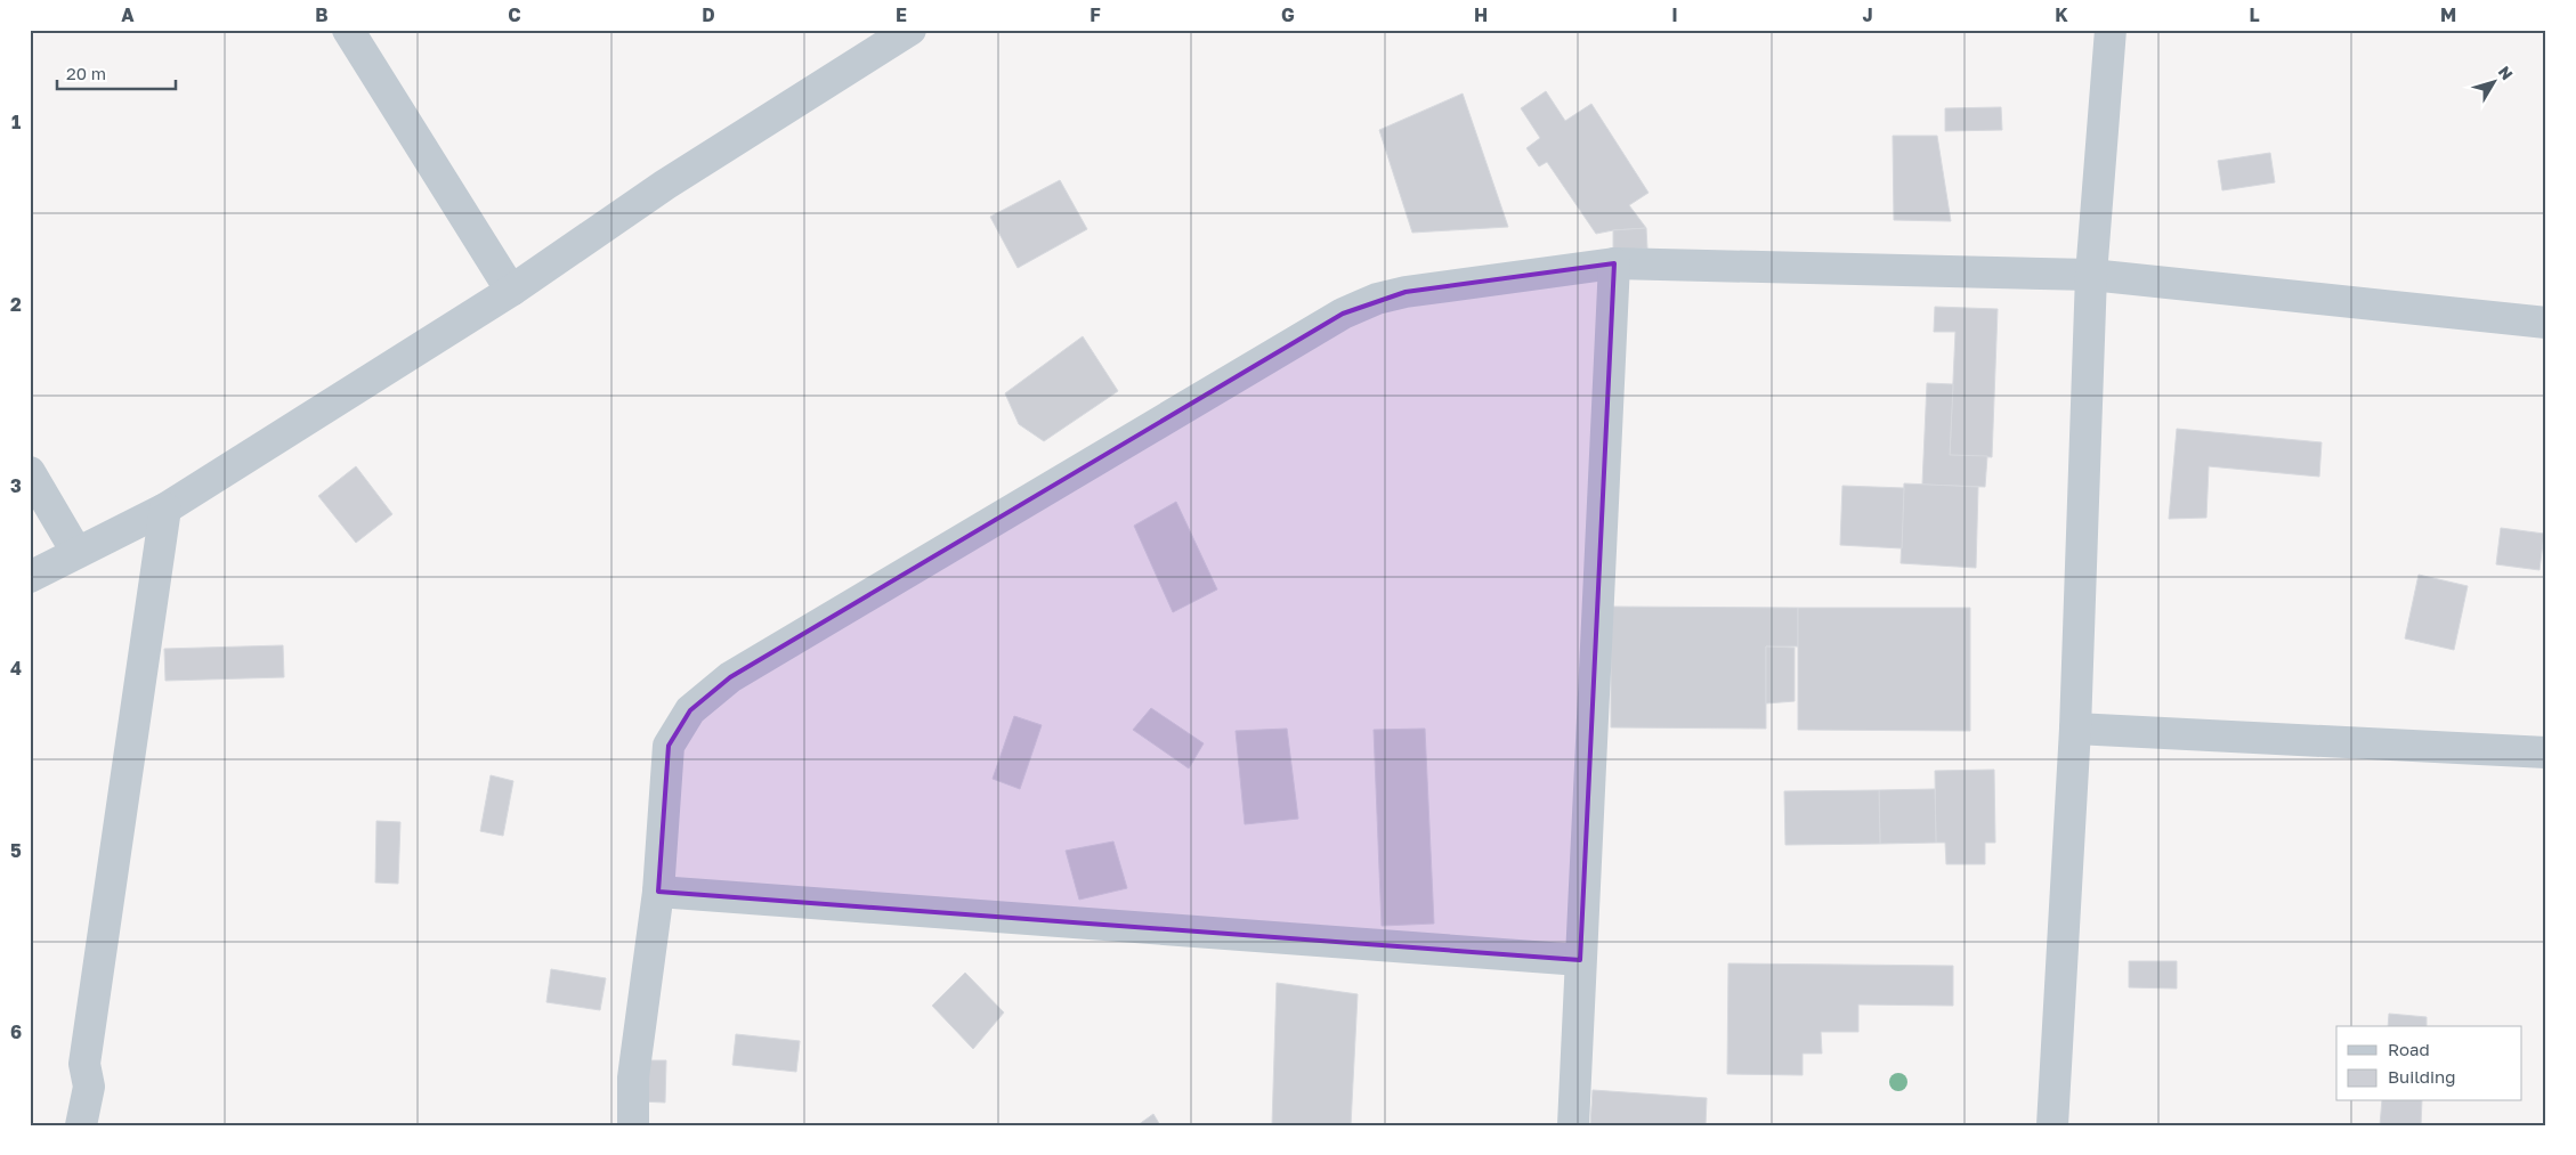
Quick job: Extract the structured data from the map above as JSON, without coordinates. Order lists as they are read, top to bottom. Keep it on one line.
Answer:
{"legend":["Road","Building"],"scale_bar":"20 m","north":"top right","grid":{"columns":["A","B","C","D","E","F","G","H","I","J","K","L","M"],"rows":["1","2","3","4","5","6"]}}
